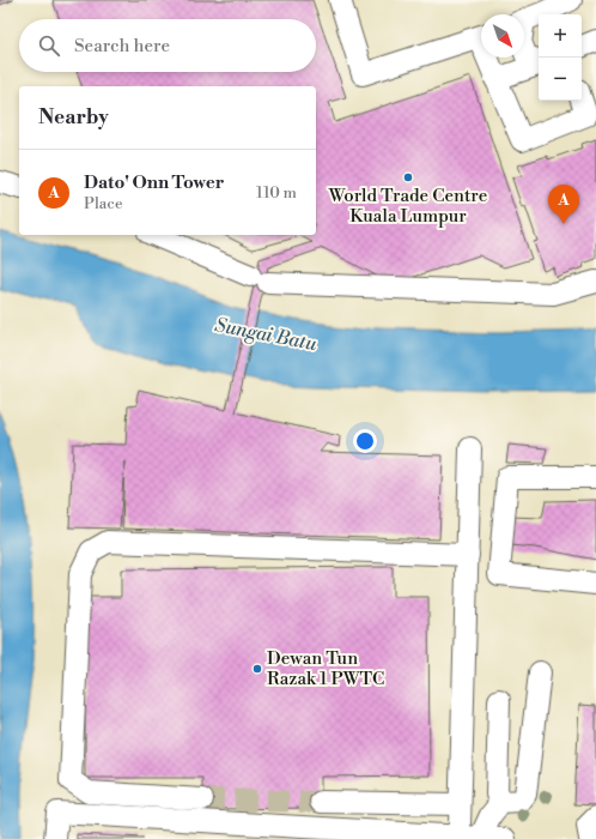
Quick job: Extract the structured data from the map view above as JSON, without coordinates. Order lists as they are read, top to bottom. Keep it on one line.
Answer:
{"water":["Sungai Batu"],"places":["World Trade Centre Kuala Lumpur","Dewan Tun Razak 1 PWTC"],"north":"bottom right","page":{"map_buttons":["+","−"],"search":"Search here","heading":"Nearby","list":[{"mark":"A","name":"Dato' Onn Tower","note":"Place","value":"110 m"}],"pins":"A"}}
